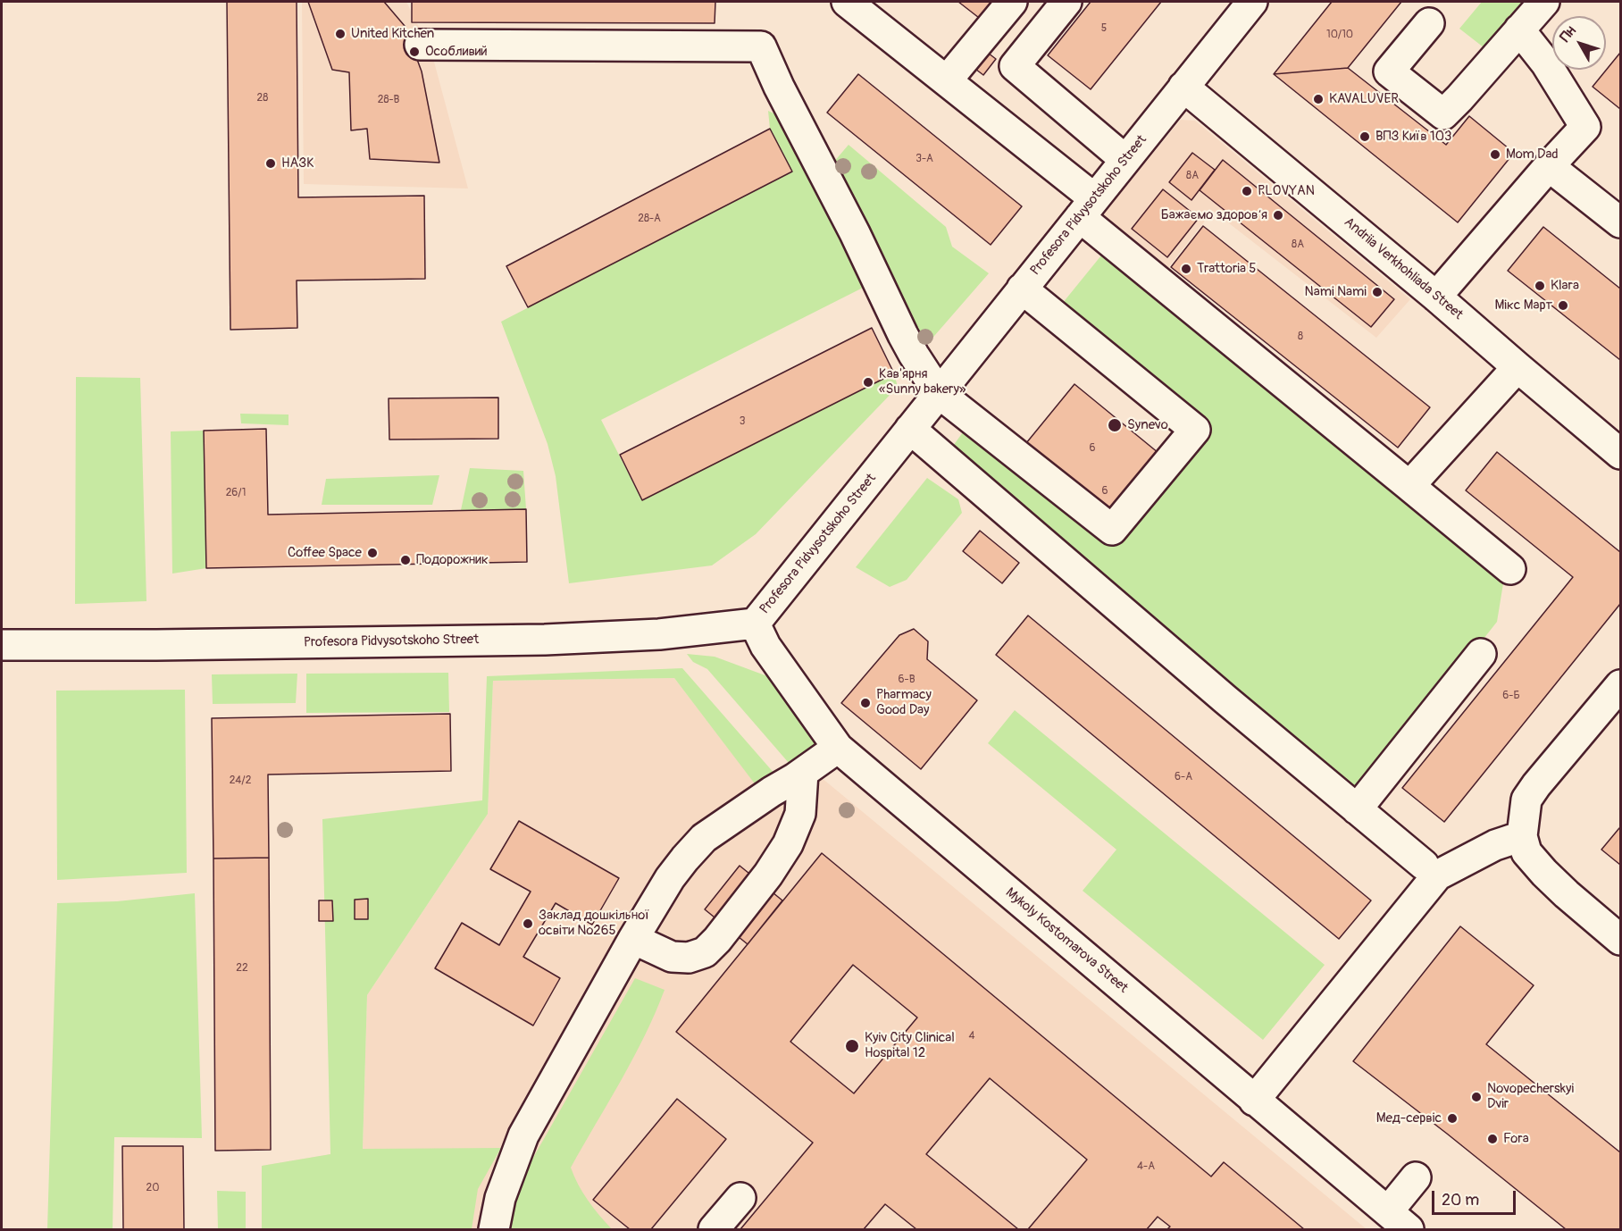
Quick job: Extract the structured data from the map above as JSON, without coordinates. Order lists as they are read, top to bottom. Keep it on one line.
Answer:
{"streets":{"street":["Profesora Pidvysotskoho Street","Andriia Verkhohliada Street","Mykoly Kostomarova Street"]},"crossings":[["Profesora Pidvysotskoho Street","Andriia Verkhohliada Street"],["Profesora Pidvysotskoho Street","Mykoly Kostomarova Street"]],"places":["United Kitchen","Особливий","KAVALUVER","ВПЗ Київ 103","Mom Dad","НАЗК","PLOVYAN","Бажаємо здоровʼя","Trattoria 5","Klara","Nami Nami","Мікс Март","Кав'ярня «Sunny bakery»","Synevo","Coffee Space","Подорожник","Pharmacy Good Day","Заклад дошкільної освіти №265","Kyiv City Clinical Hospital 12","Novopecherskyi Dvir","Мед-сервіс","Fora"],"house_numbers":["5","10/10","28","28-В","3-А","8А","28-А","8А","8","3","6","6","26/1","6-В","6-Б","6-А","24/2","22","4","4-А","20"],"scale_bar":"20 m","north":"top left"}
